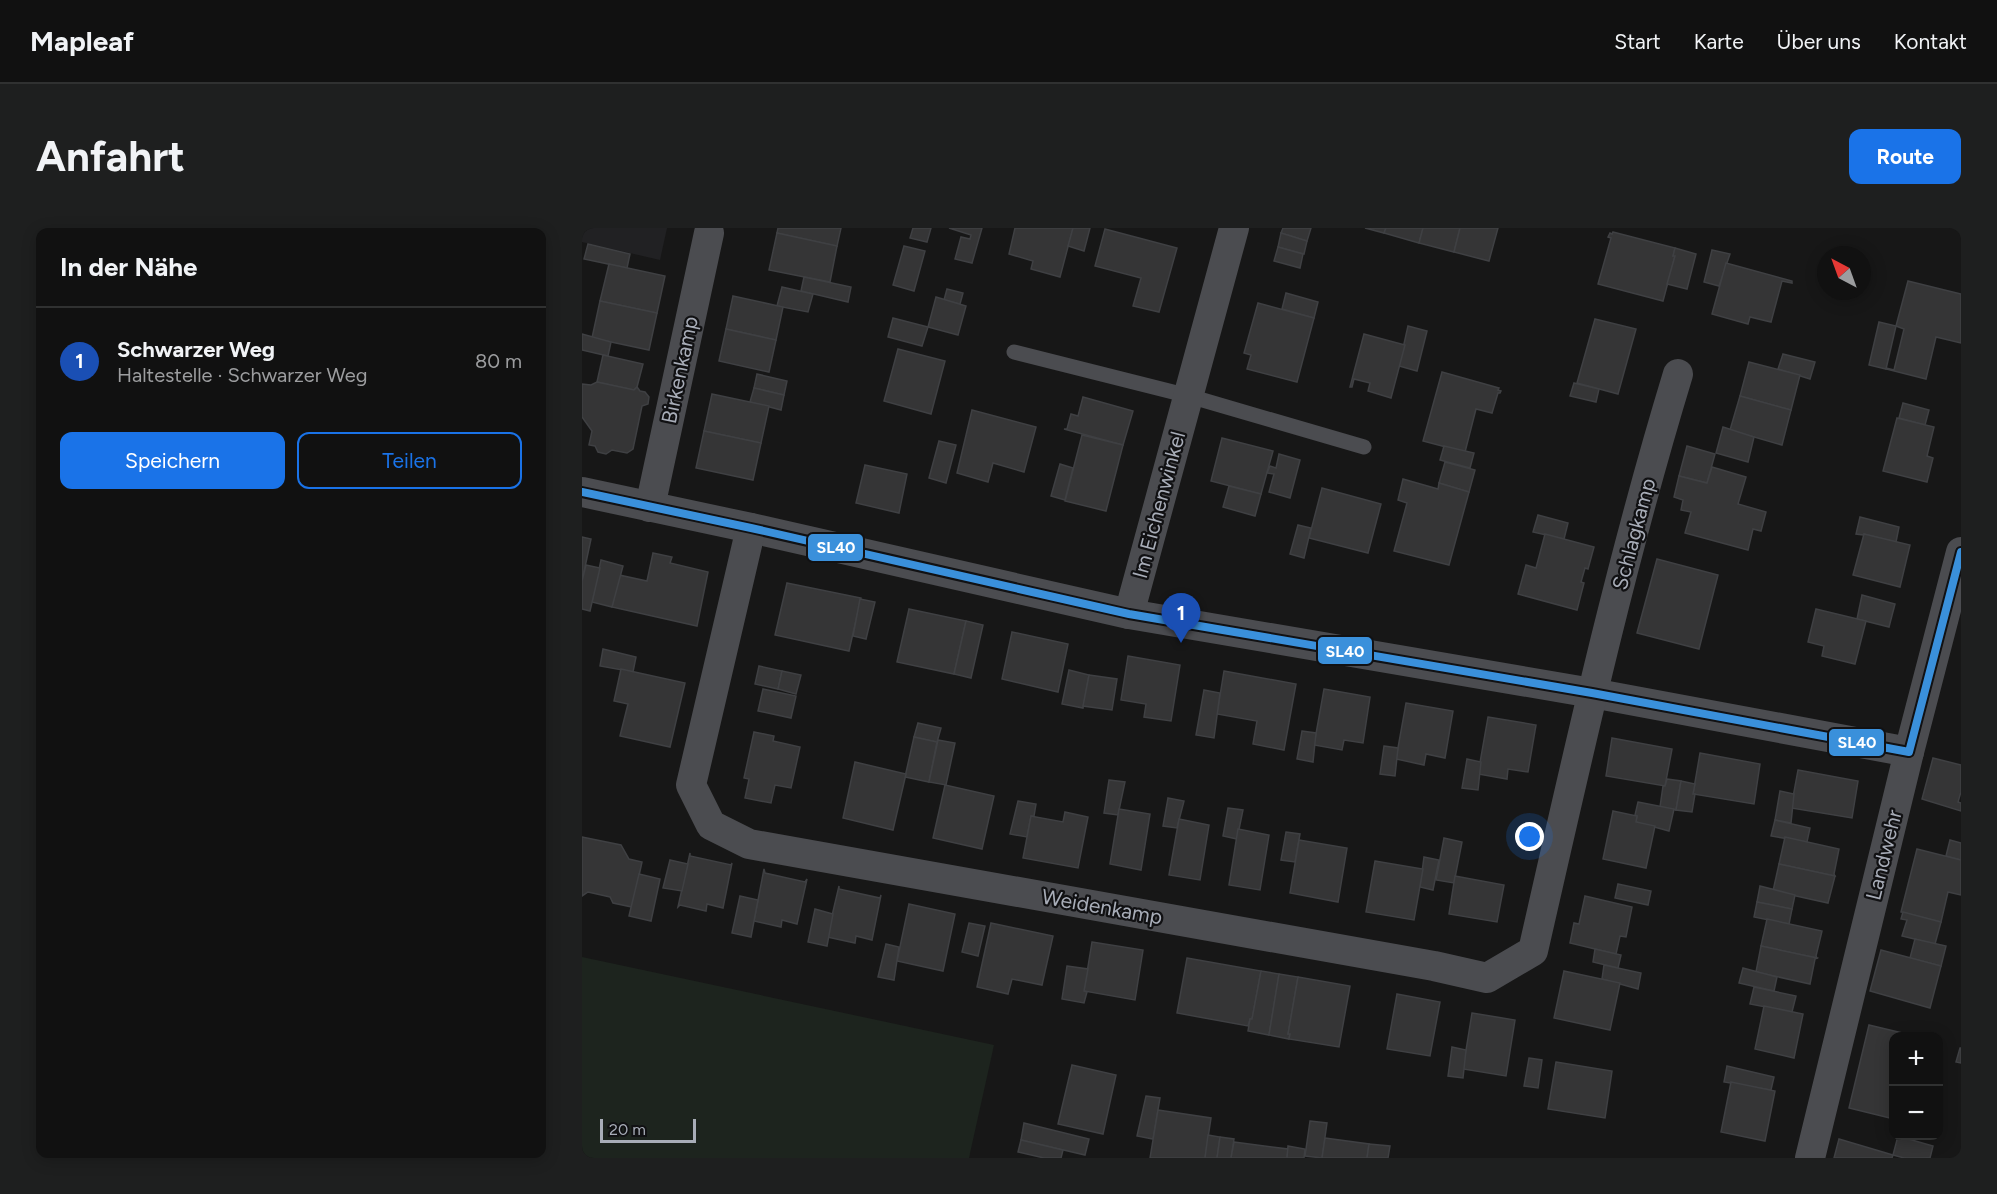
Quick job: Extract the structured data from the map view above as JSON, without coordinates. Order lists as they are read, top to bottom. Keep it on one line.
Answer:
{"streets":{"street":["Birkenkamp","Im Eichenwinkel","Schlagkamp","Landwehr","Weidenkamp"]},"crossings":[["Schlagkamp","Weidenkamp"]],"lines":["transit line SL40"],"scale_bar":"20 m","north":"top left","page":{"header":"Mapleaf","nav":["Start","Karte","Über uns","Kontakt"],"buttons":["Route",["Speichern","Teilen"]],"title":"Anfahrt","heading":"In der Nähe","list":[{"mark":"1","name":"Schwarzer Weg","note":"Haltestelle · Schwarzer Weg","value":"80 m"}],"pins":"1","map_buttons":["+","−"],"scale":"20 m"}}
